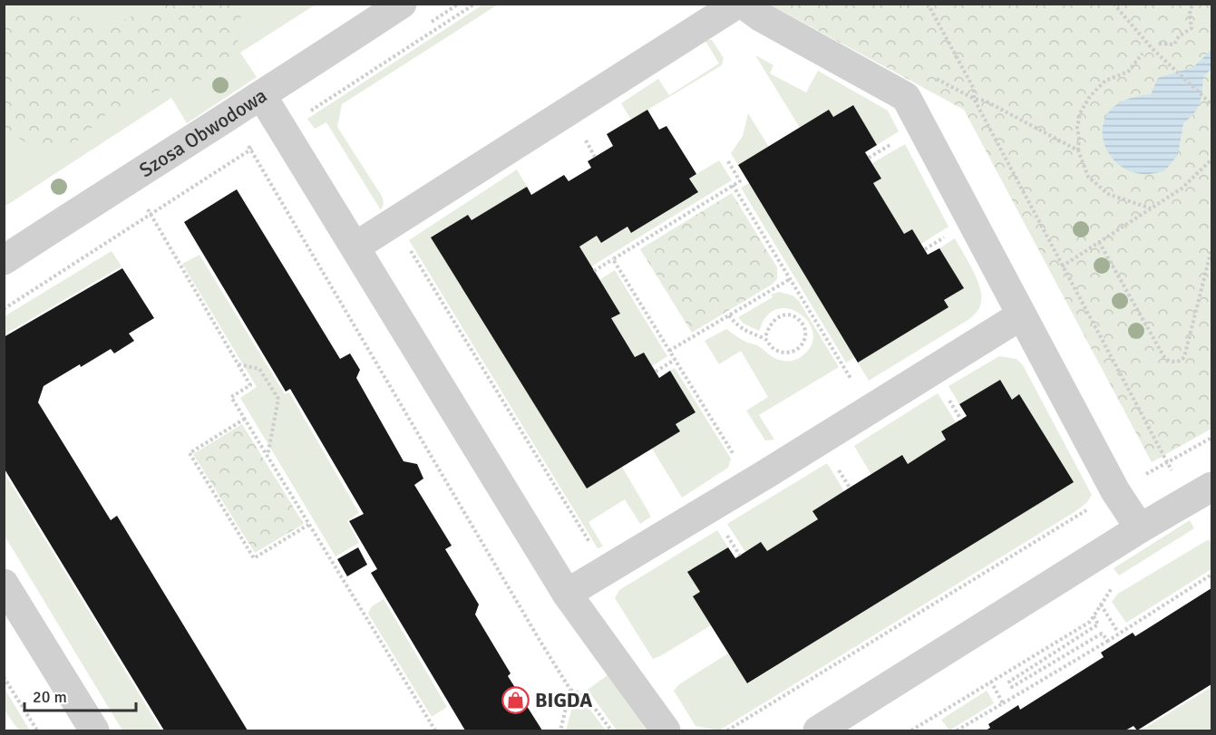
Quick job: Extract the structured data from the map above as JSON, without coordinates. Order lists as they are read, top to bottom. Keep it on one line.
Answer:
{"streets":{"street":["Szosa Obwodowa"]},"places":{"shop":["BIGDA"]},"scale_bar":"20 m"}
